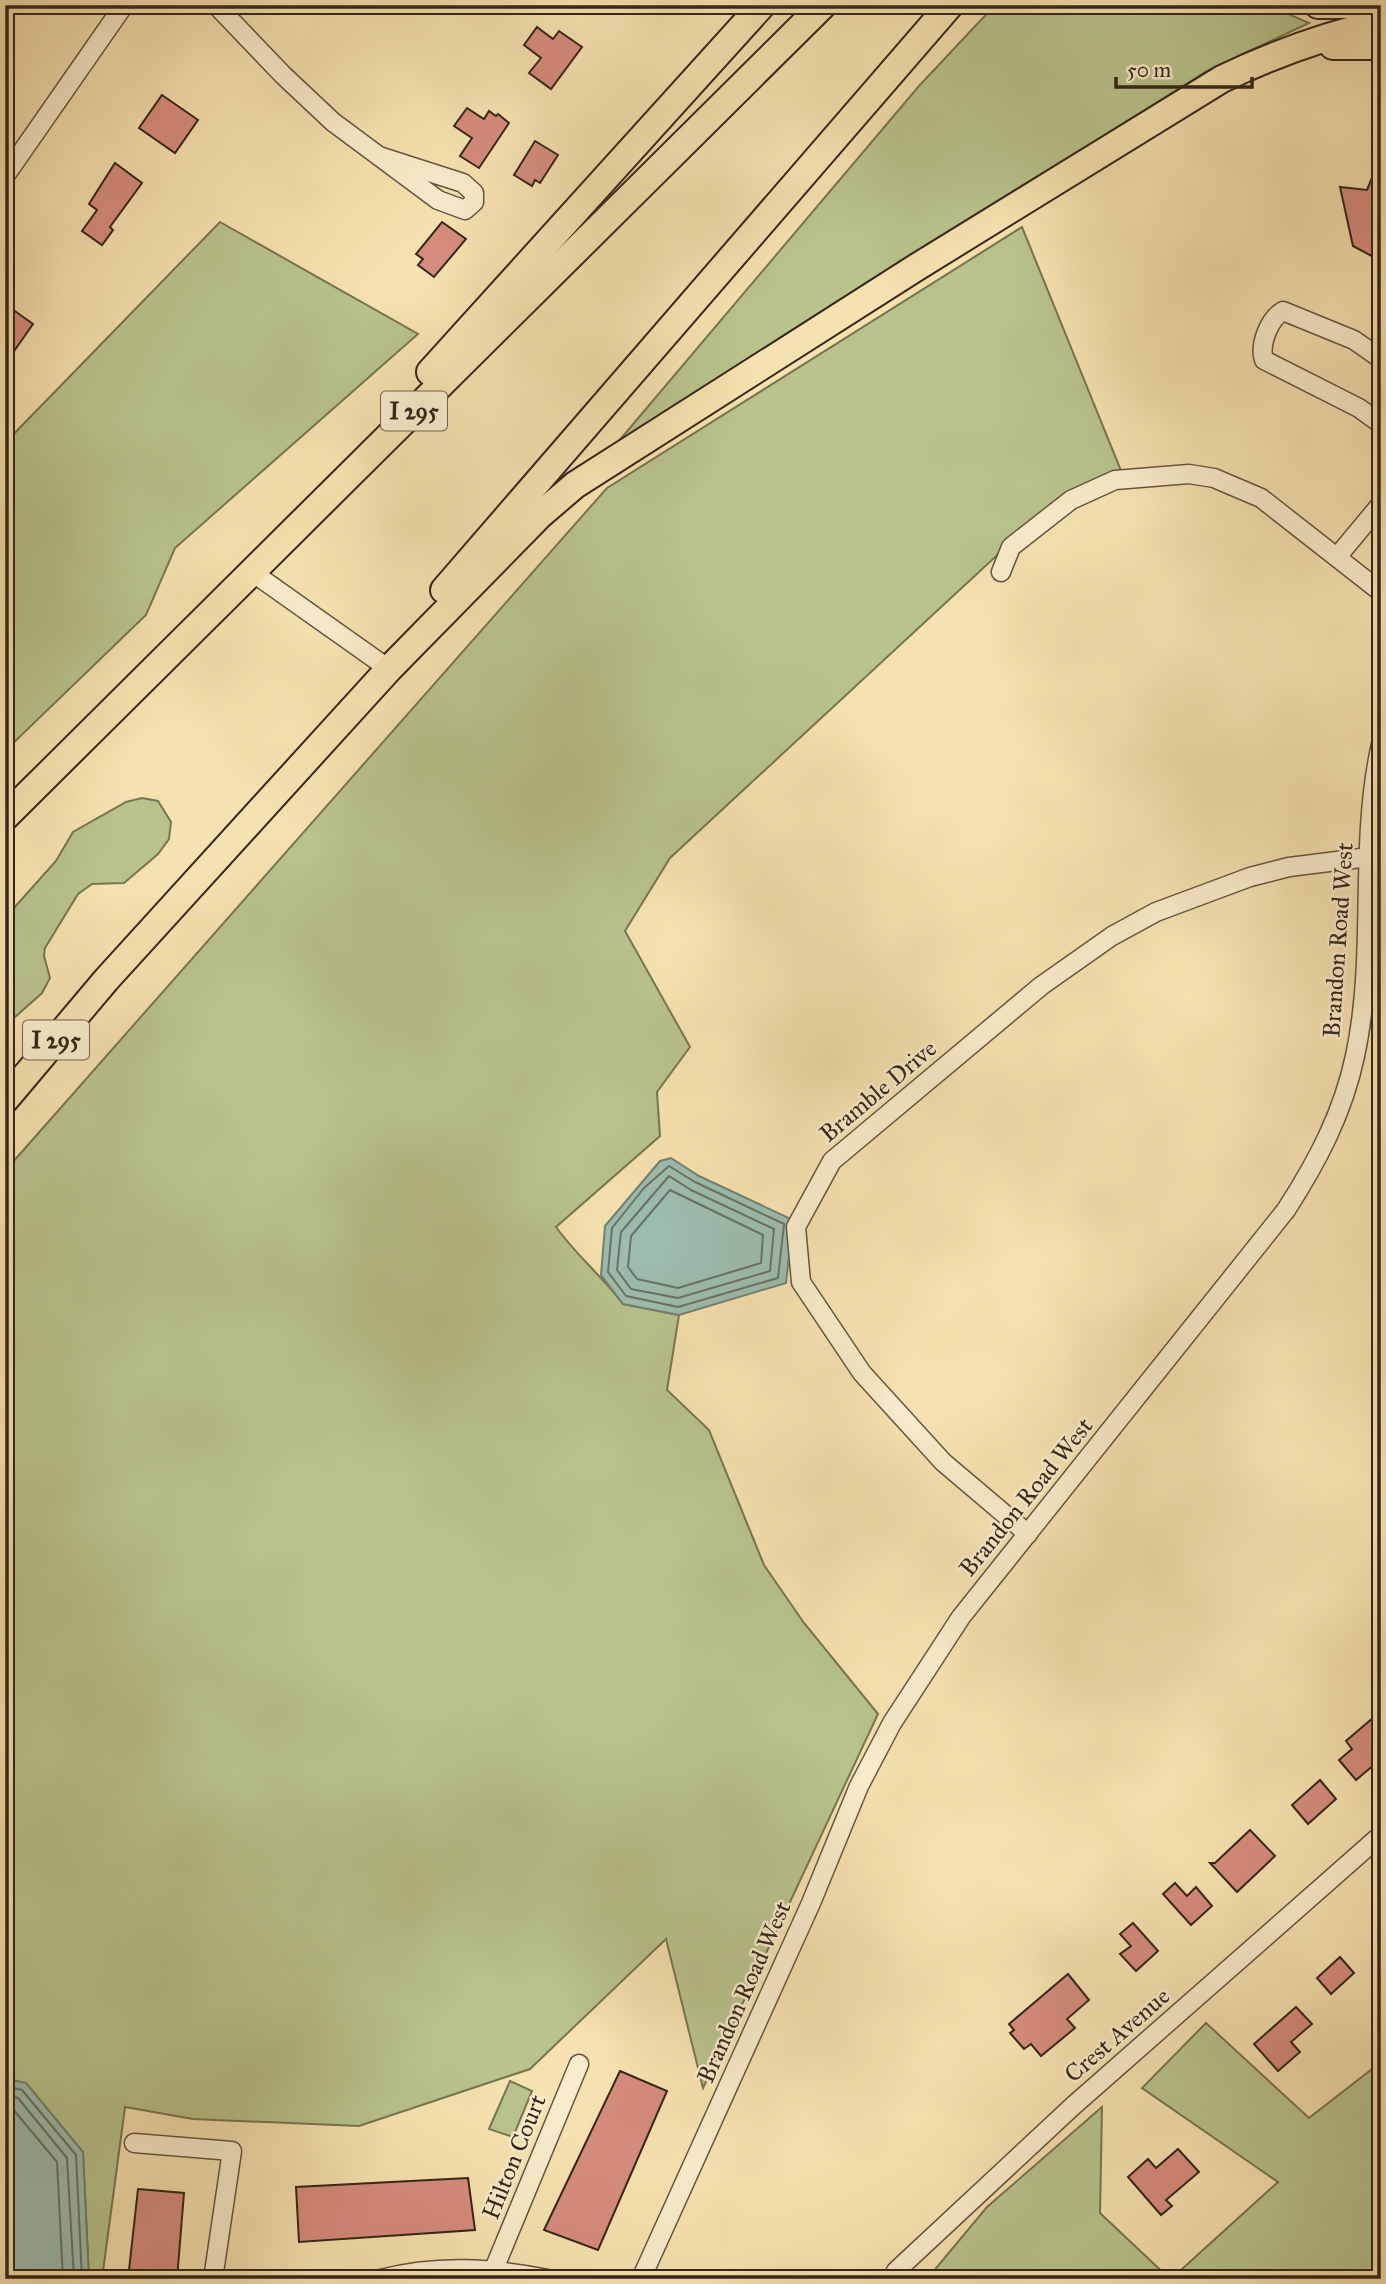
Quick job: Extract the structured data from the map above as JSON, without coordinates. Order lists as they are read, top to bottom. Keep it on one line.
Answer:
{"streets":{"highway":["I 295"],"street":["Brandon Road West","Bramble Drive","Crest Avenue","Hilton Court"]},"crossings":[["Brandon Road West","Bramble Drive"]],"scale_bar":"50 m"}
